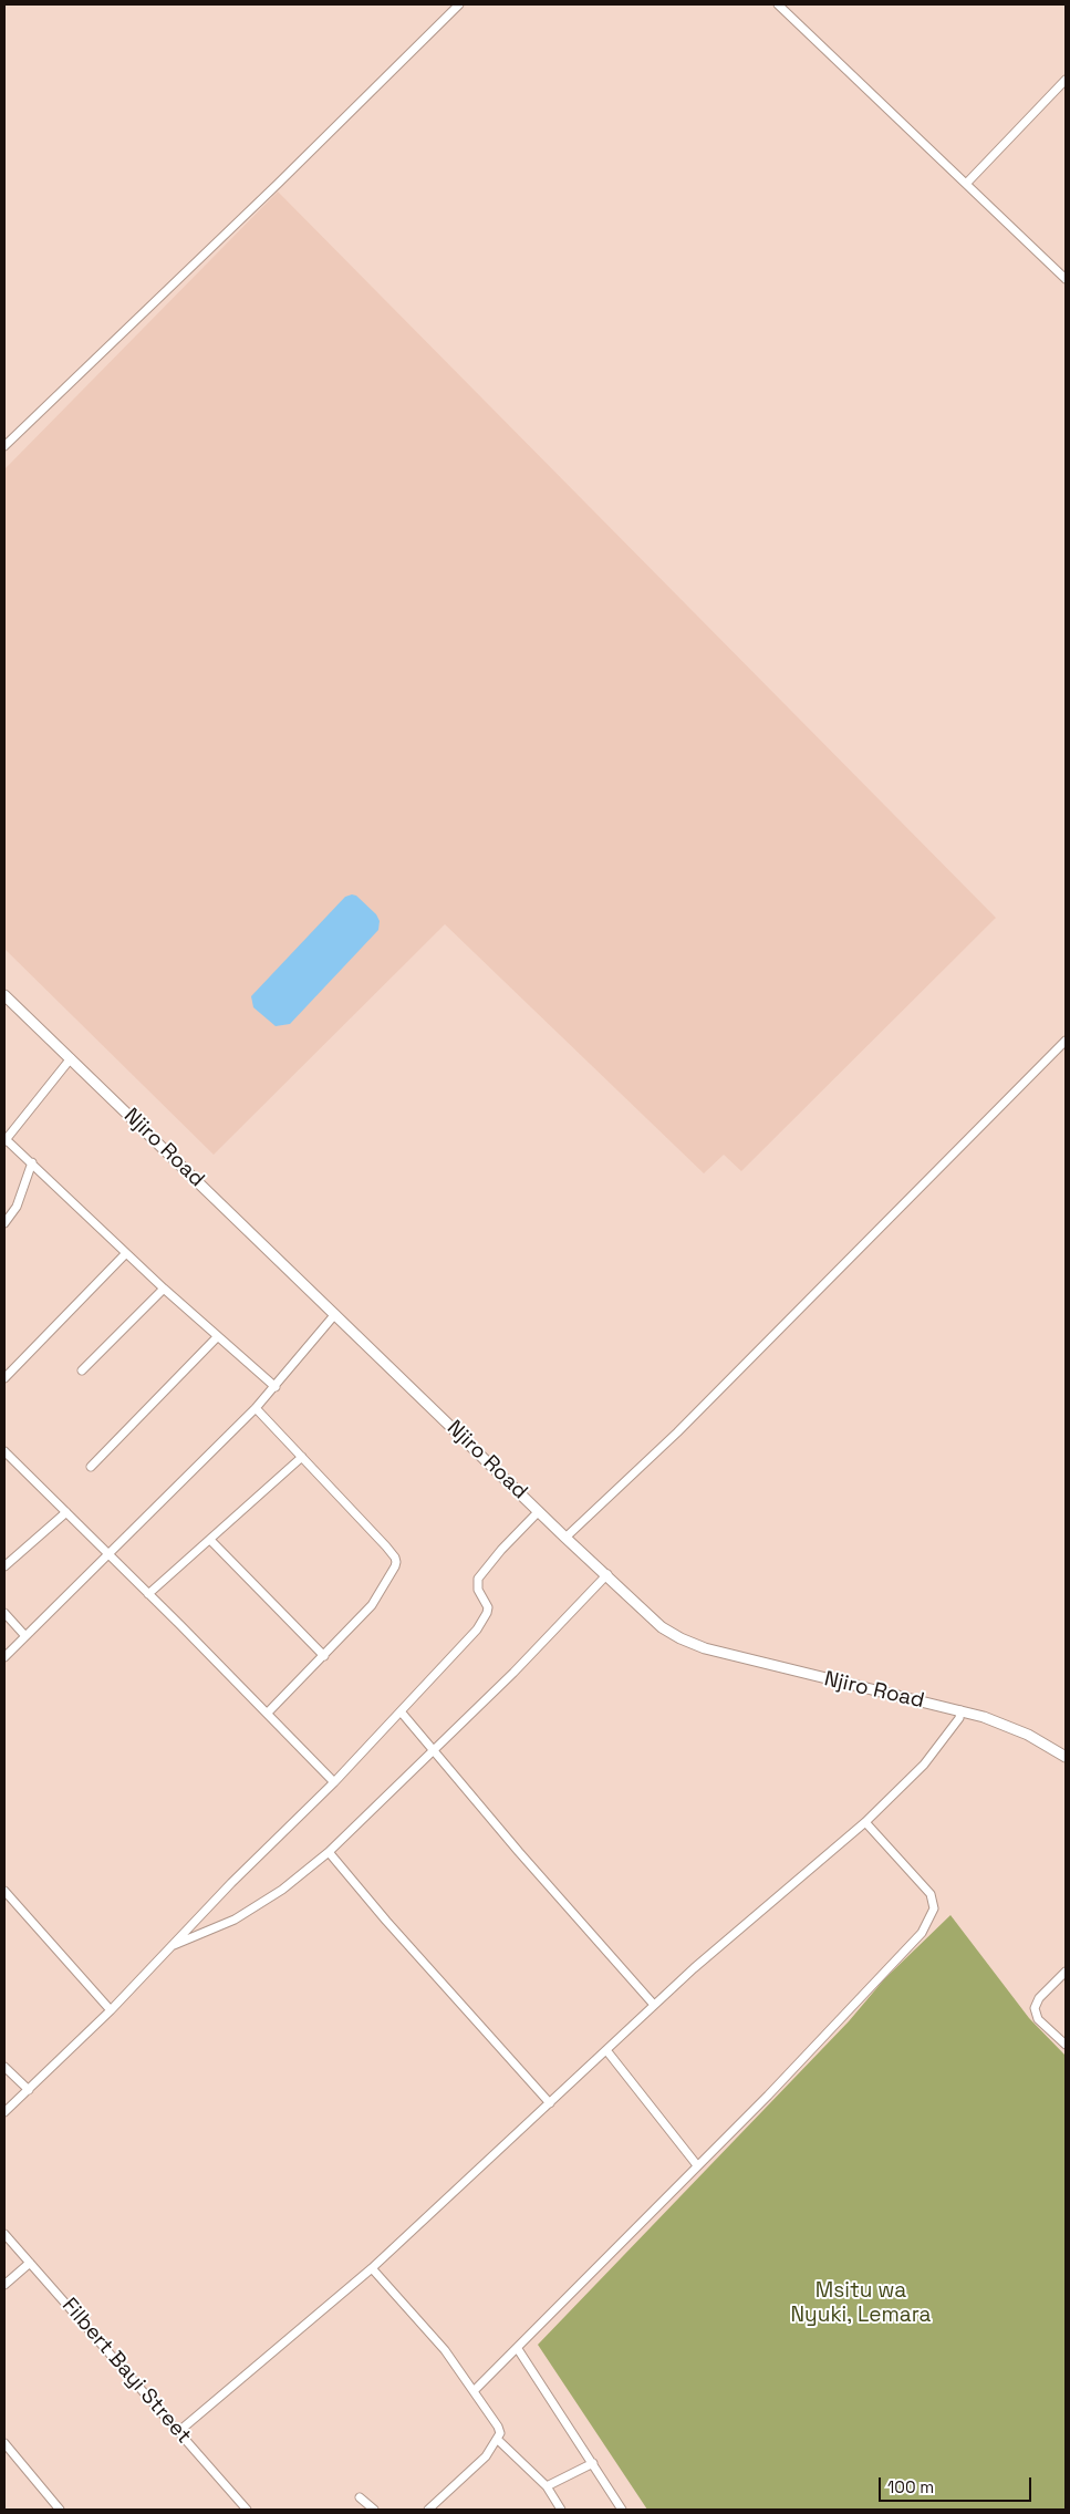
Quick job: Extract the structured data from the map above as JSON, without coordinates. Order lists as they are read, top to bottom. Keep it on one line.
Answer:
{"streets":{"street":["Njiro Road","Filbert Bayi Street"]},"parks":["Msitu wa Nyuki, Lemara"],"scale_bar":"100 m"}
